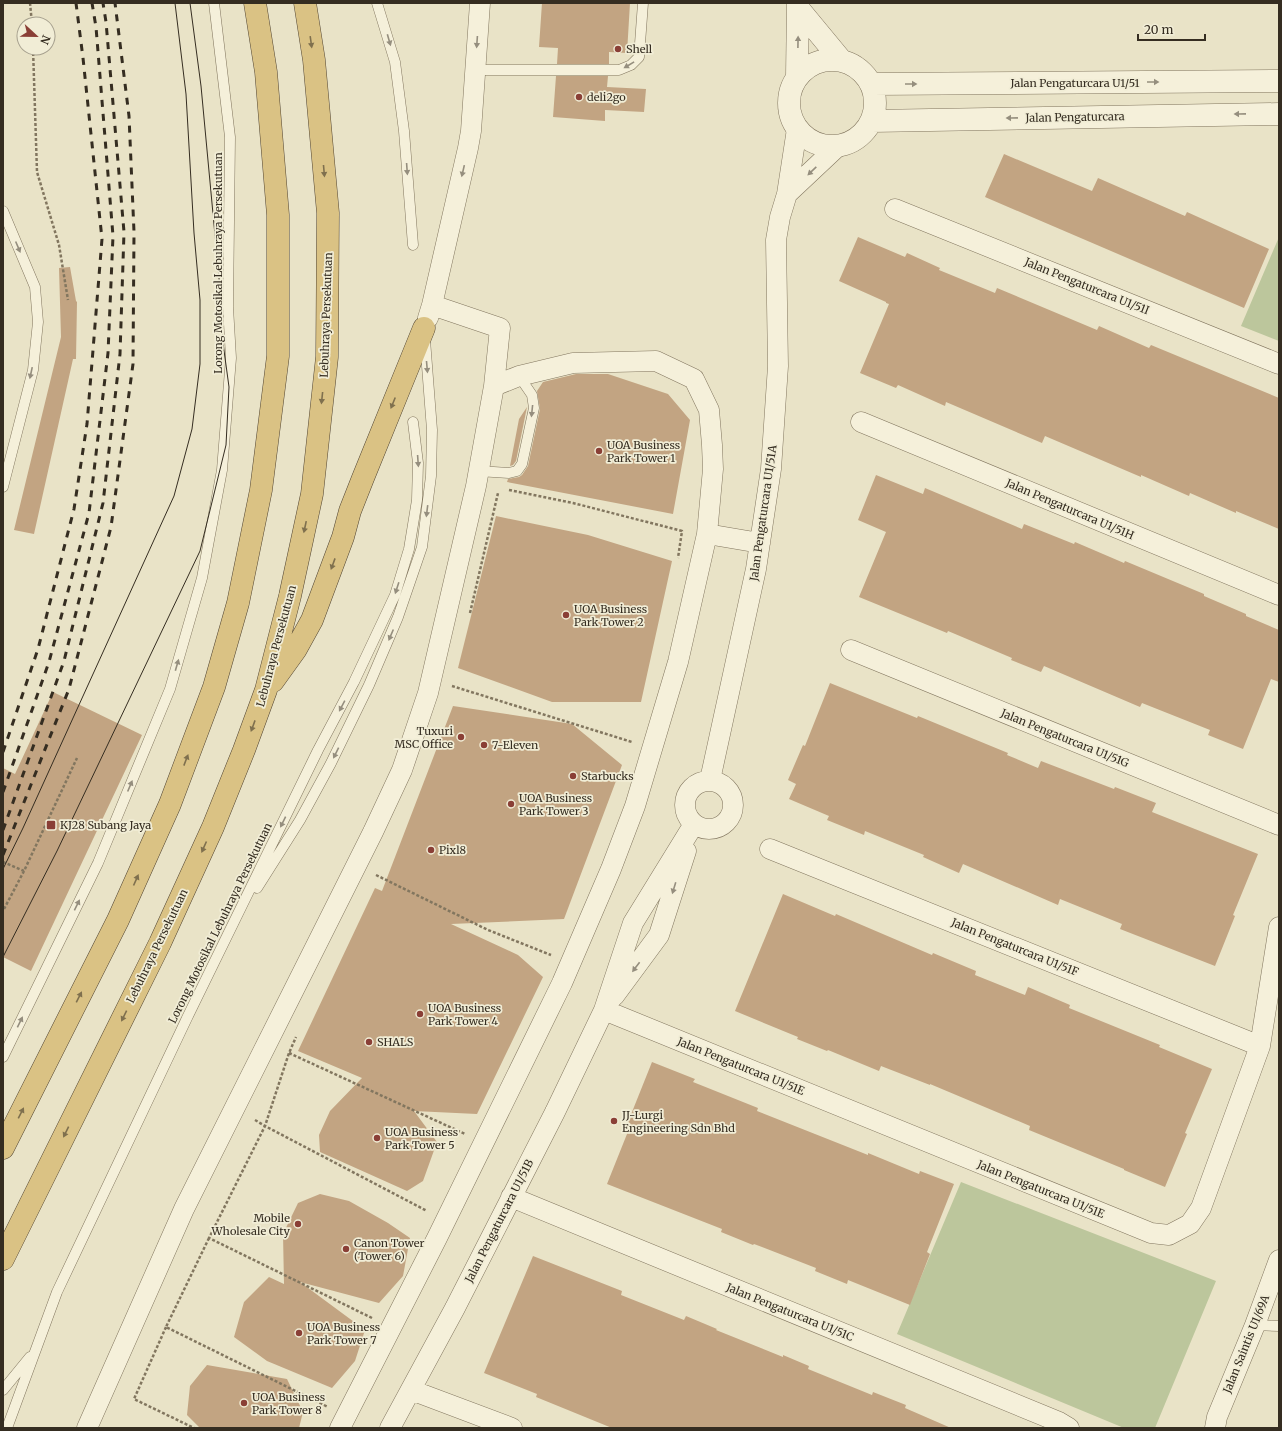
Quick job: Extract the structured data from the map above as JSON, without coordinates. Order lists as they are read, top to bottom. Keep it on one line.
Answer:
{"streets":{"highway":["Lebuhraya Persekutuan"],"street":["Jalan Pengaturcara U1/51","Jalan Pengaturcara","Jalan Pengaturcara U1/51I","Jalan Pengaturcara U1/51H","Jalan Pengaturcara U1/51A","Jalan Pengaturcara U1/51G","Jalan Pengaturcara U1/51F","Jalan Pengaturcara U1/51E","Jalan Pengaturcara U1/51B","Jalan Pengaturcara U1/51C","Jalan Saintis U1/69A"],"lane":["Lorong Motosikal Lebuhraya Persekutuan"]},"crossings":[["Jalan Pengaturcara U1/51","Jalan Pengaturcara"],["Jalan Pengaturcara U1/51","Jalan Pengaturcara U1/51A"],["Jalan Pengaturcara","Jalan Pengaturcara U1/51A"],["Jalan Pengaturcara U1/51A","Jalan Pengaturcara U1/51B"],["Jalan Pengaturcara U1/51F","Jalan Pengaturcara U1/51E"],["Jalan Pengaturcara U1/51E","Jalan Pengaturcara U1/51B"],["Jalan Pengaturcara U1/51B","Jalan Pengaturcara U1/51C"]],"one_way":["Jalan Pengaturcara U1/51","Jalan Pengaturcara"],"places":{"other":["Shell","deli2go","UOA Business Park Tower 1","UOA Business Park Tower 2","Tuxuri MSC Office","7-Eleven","Starbucks","UOA Business Park Tower 3","Pixl8","UOA Business Park Tower 4","SHALS","JJ-Lurgi Engineering Sdn Bhd","UOA Business Park Tower 5","Mobile Wholesale City","Canon Tower (Tower 6)","UOA Business Park Tower 7","UOA Business Park Tower 8"],"transit":["KJ28 Subang Jaya"]},"scale_bar":"20 m","north":"right"}
